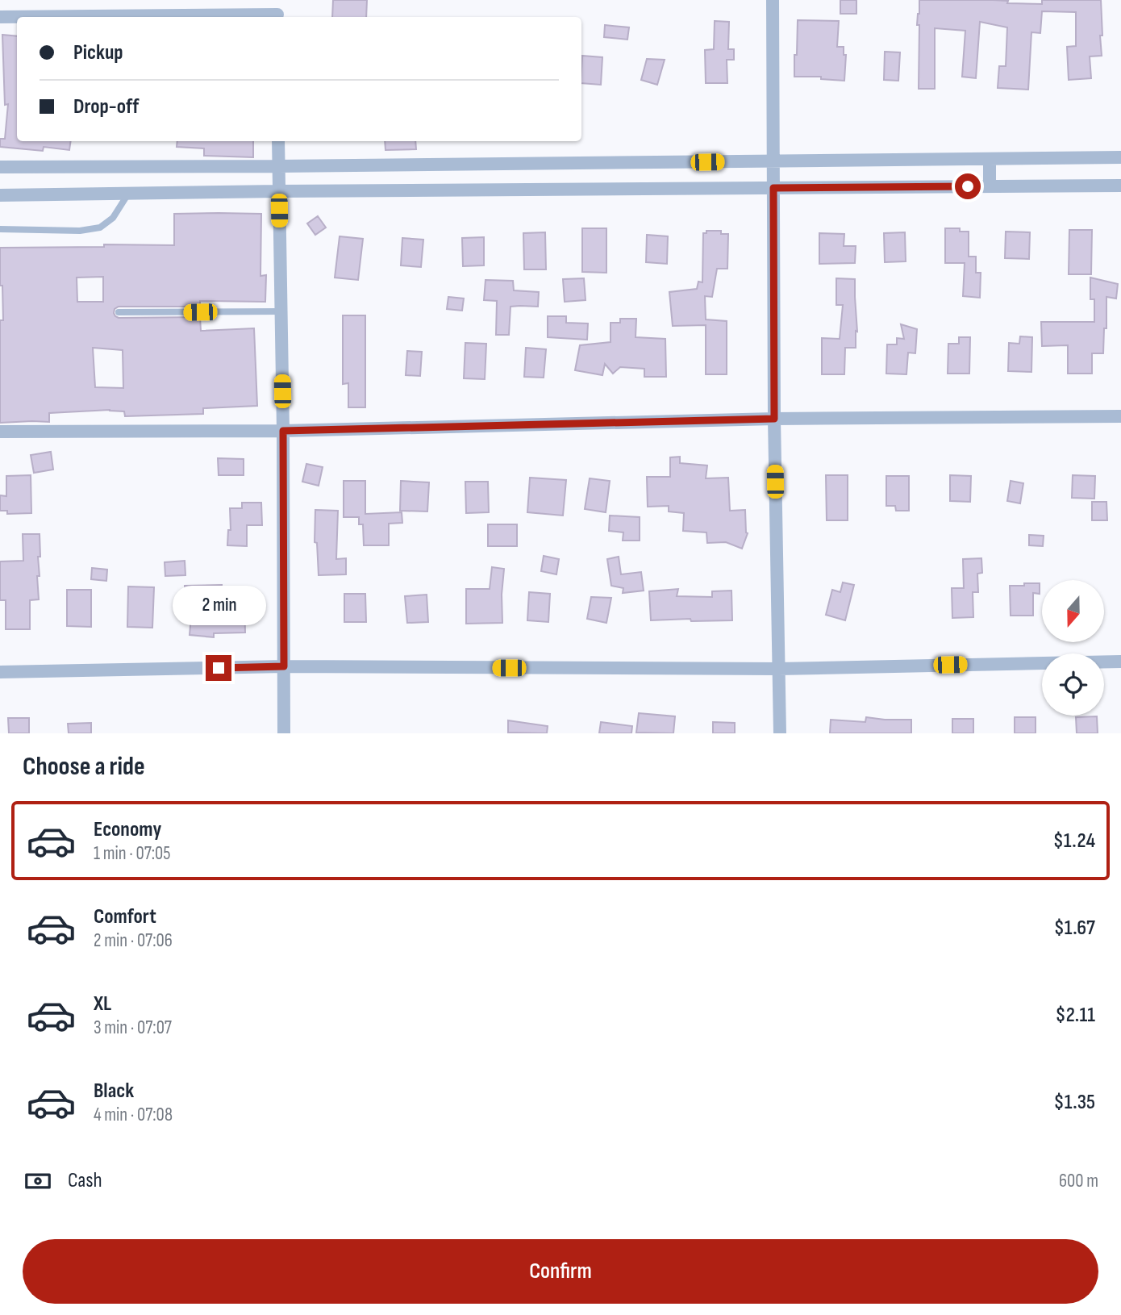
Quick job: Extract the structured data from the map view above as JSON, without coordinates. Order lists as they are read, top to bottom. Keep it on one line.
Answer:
{"north":"bottom","page":{"banner":["Pickup","Drop-off"],"bubble":"2 min","heading":"Choose a ride","list":[{"name":"Economy","note":"1 min · 07:05","value":"$1.24"},{"name":"Comfort","note":"2 min · 07:06","value":"$1.67"},{"name":"XL","note":"3 min · 07:07","value":"$2.11"},{"name":"Black","note":"4 min · 07:08","value":"$1.35"}],"pay":["Cash","600 m"],"buttons":"Confirm"}}
